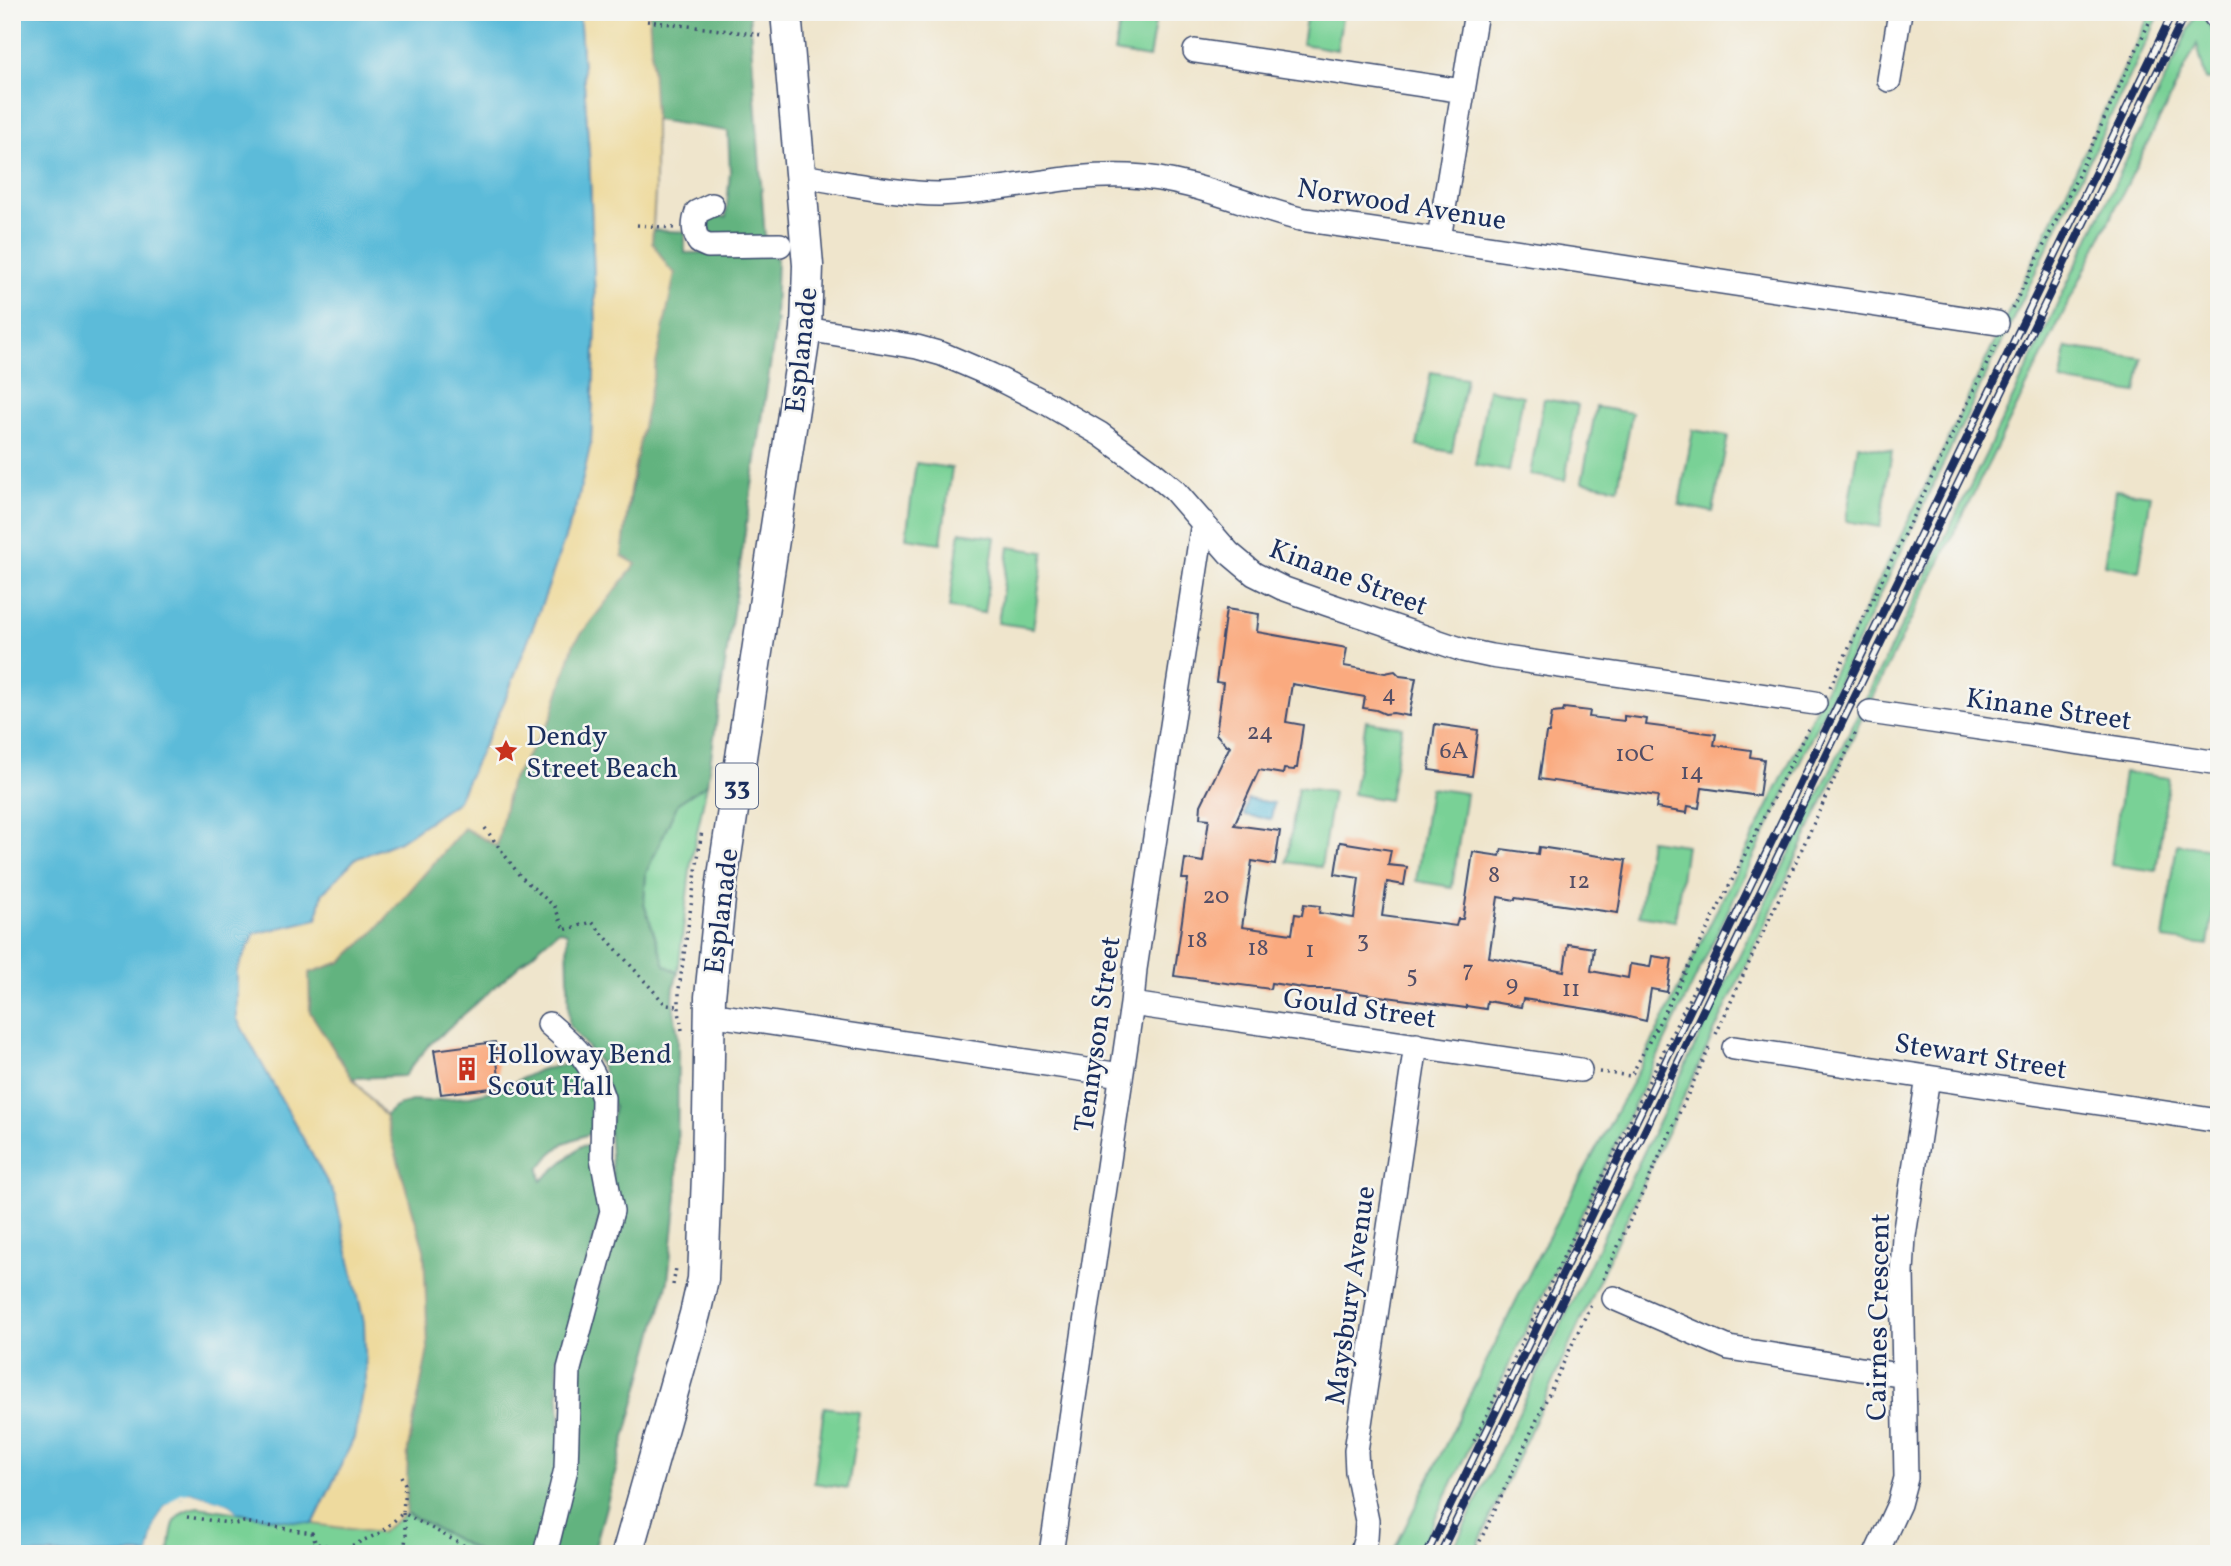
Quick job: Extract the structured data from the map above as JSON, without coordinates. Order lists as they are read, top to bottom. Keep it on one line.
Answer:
{"streets":{"main road":["Esplanade","33"],"street":["Norwood Avenue","Kinane Street","Gould Street","Tennyson Street","Stewart Street","Maysbury Avenue","Cairnes Crescent"]},"crossings":[["Norwood Avenue","Esplanade"],["Esplanade","Kinane Street"],["Kinane Street","Tennyson Street"],["Gould Street","Tennyson Street"],["Gould Street","Maysbury Avenue"],["Stewart Street","Cairnes Crescent"]],"places":{"place":["Dendy Street Beach"],"building":["Holloway Bend Scout Hall"]},"house_numbers":["4","24","6A","10C","14","8","12","20","18","3","18","1","7","5","9","11"]}
